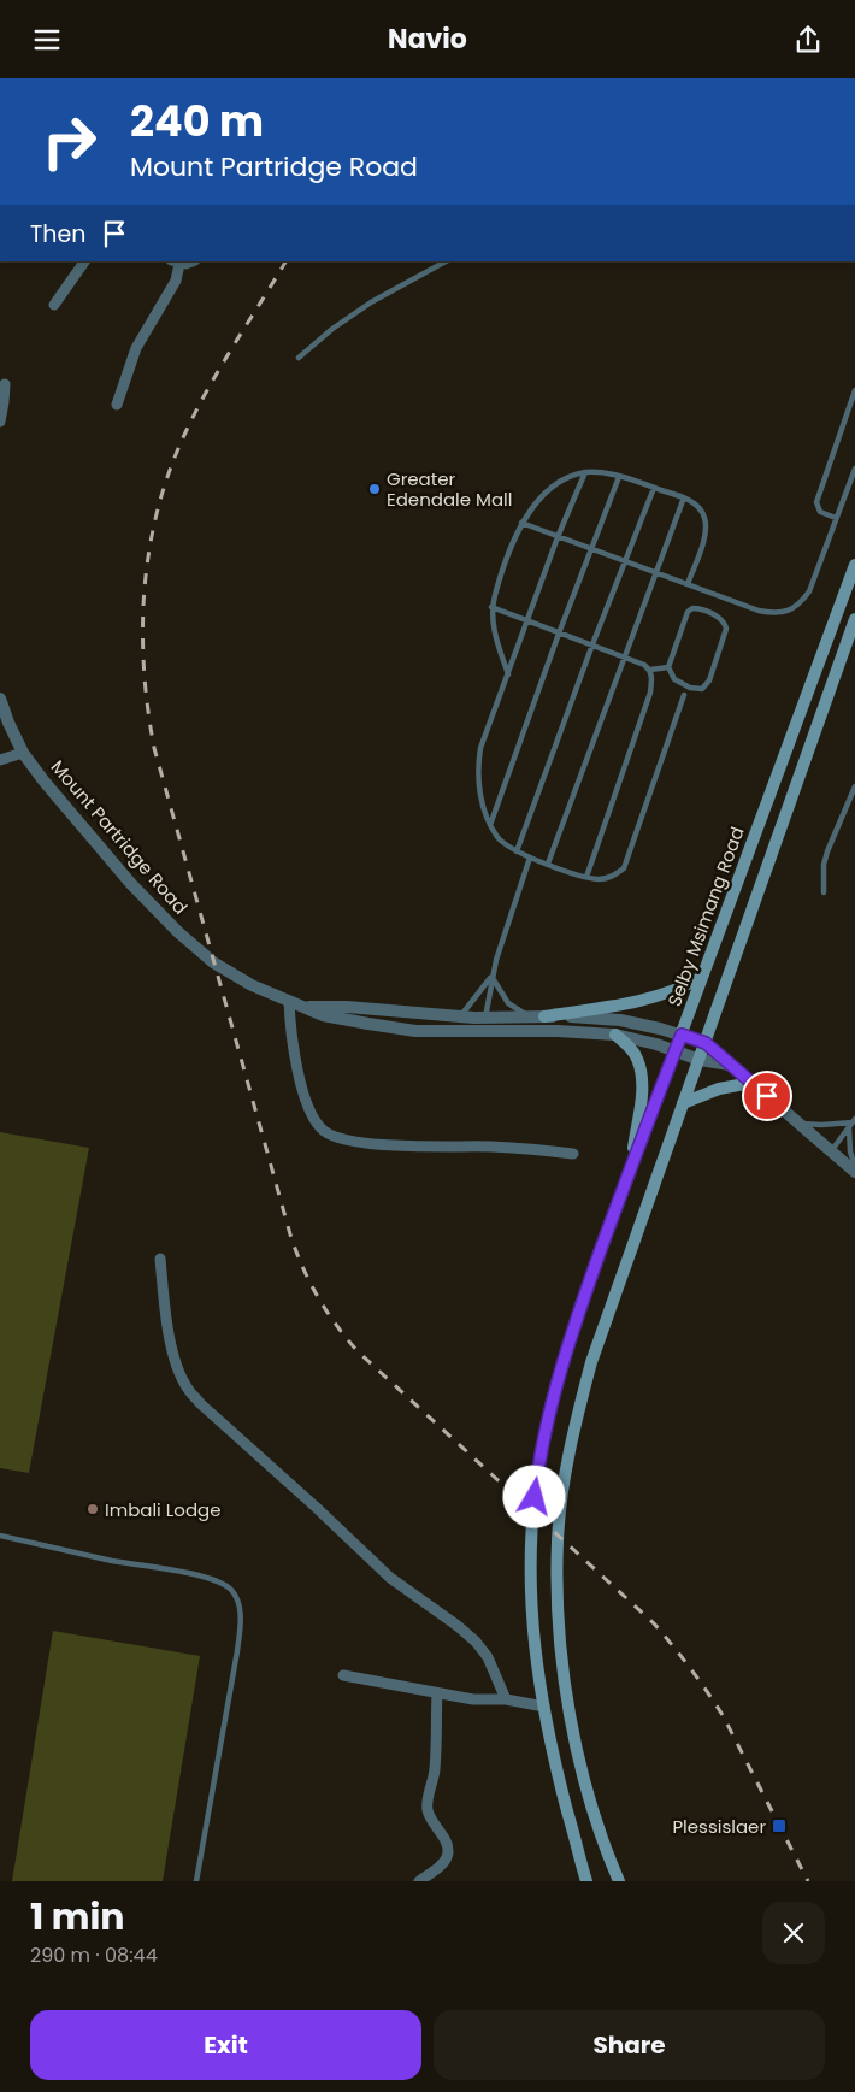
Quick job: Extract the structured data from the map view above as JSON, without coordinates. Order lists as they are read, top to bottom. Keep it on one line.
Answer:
{"streets":{"main road":["Selby Msimang Road"],"street":["Mount Partridge Road"]},"crossings":[["Mount Partridge Road","Selby Msimang Road"]],"places":{"other":["Greater Edendale Mall","Imbali Lodge"],"transit":["Plessislaer"]},"page":{"header":"Navio","turn":["240 m","Mount Partridge Road"],"then":"Then","heading":["1 min","290 m · 08:44"],"buttons":["Exit","Share"]}}
